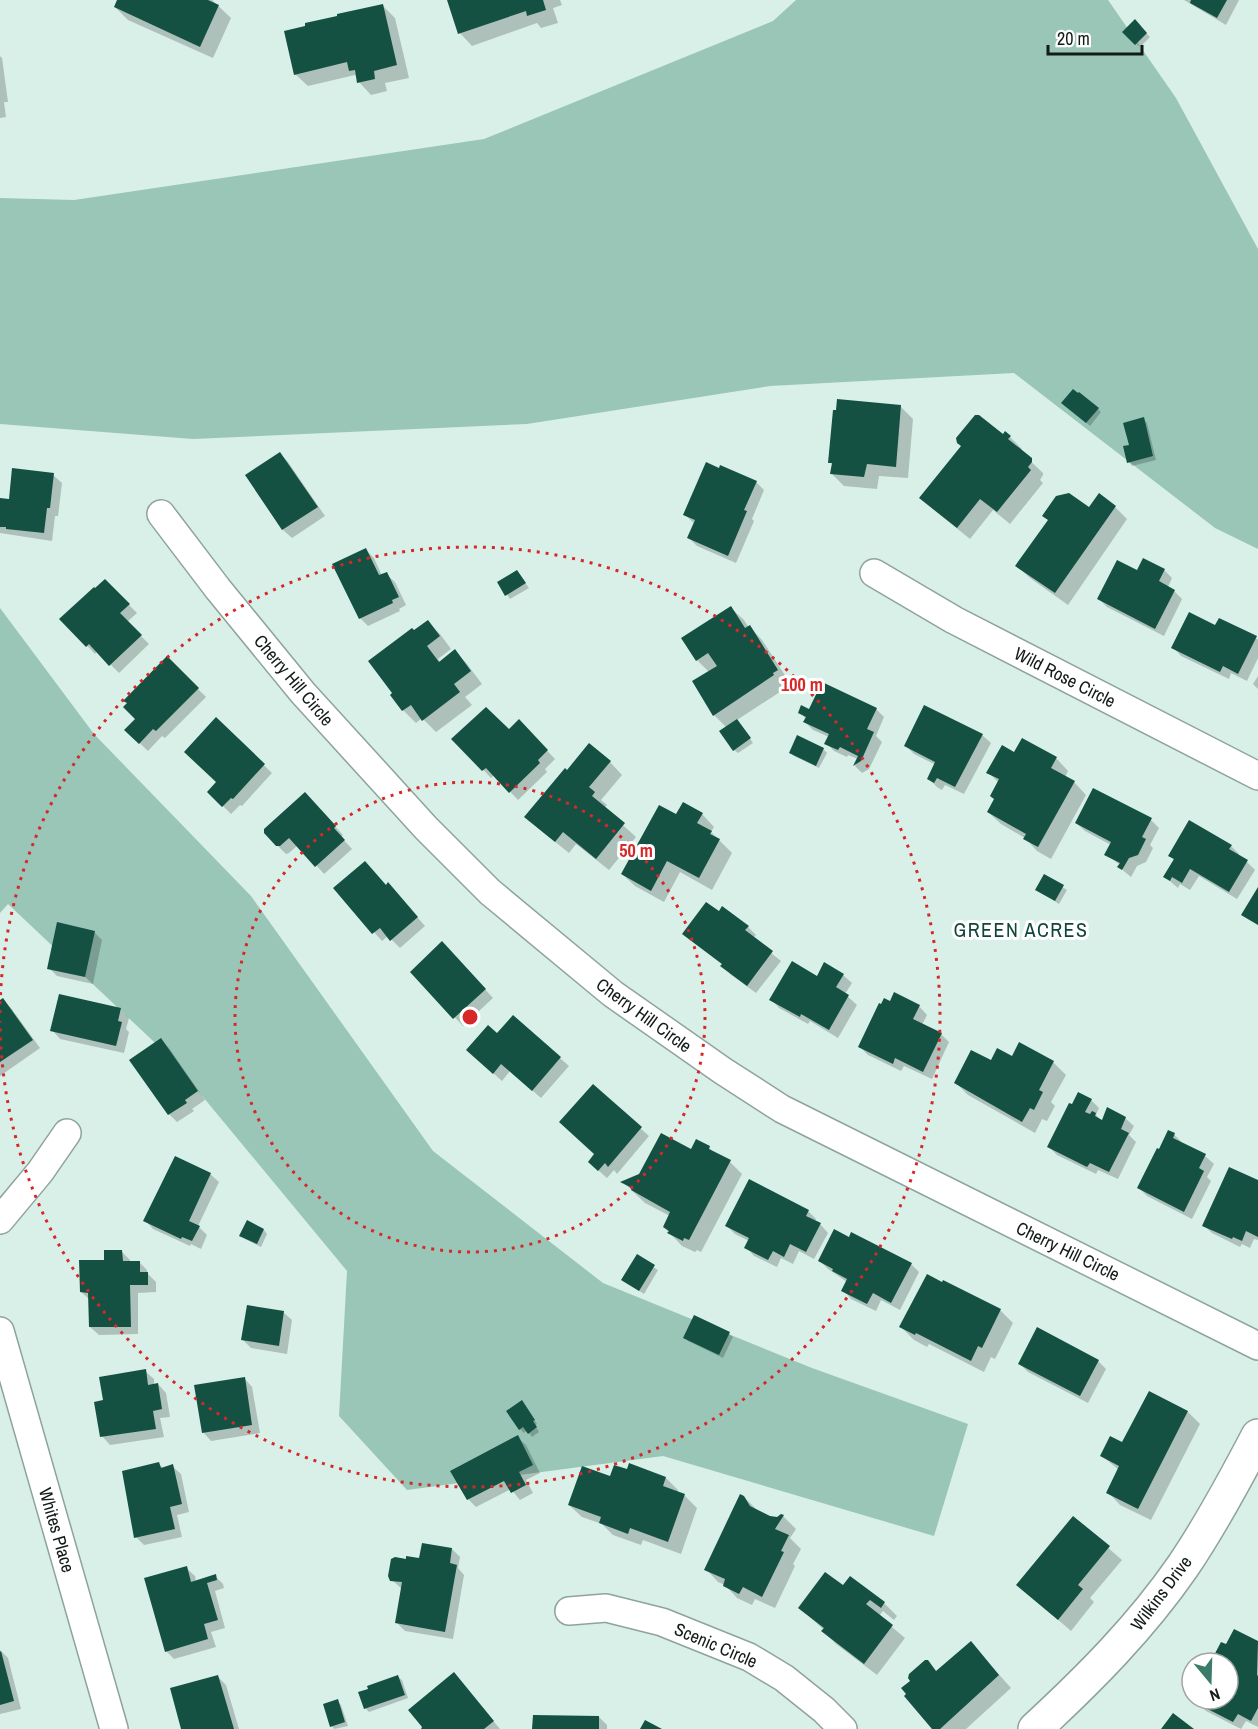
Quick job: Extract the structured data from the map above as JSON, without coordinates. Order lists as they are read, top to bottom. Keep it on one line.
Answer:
{"streets":{"street":["Wild Rose Circle","Cherry Hill Circle","Whites Place","Wilkins Drive","Scenic Circle"]},"districts":["GREEN ACRES"],"scale_bar":"20 m","north":"bottom","rings":["100 m","50 m"]}
